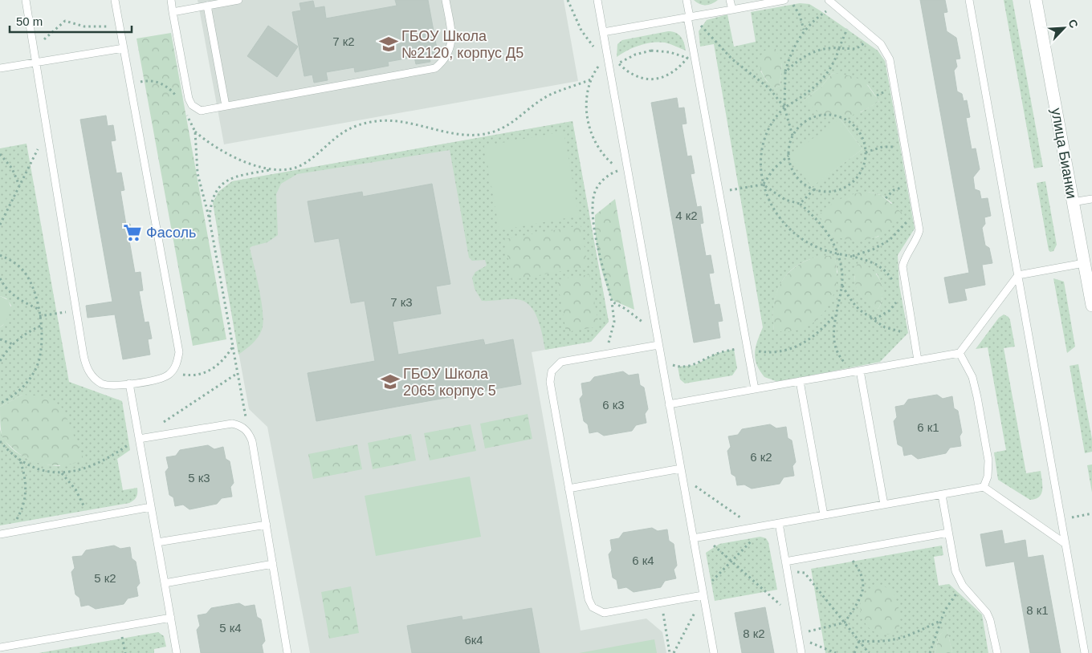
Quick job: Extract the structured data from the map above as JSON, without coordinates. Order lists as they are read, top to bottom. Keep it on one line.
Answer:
{"streets":{"street":["улица Бианки"]},"places":{"school or university":["ГБОУ Школа №2120, корпус Д5","ГБОУ Школа 2065 корпус 5"],"supermarket":["Фасоль"]},"house_numbers":["7 к2","4 к2","7 к3","6 к3","6 к1","6 к2","5 к3","6 к4","5 к2","8 к1","5 к4","8 к2","6к4"],"scale_bar":"50 m","north":"top right"}
